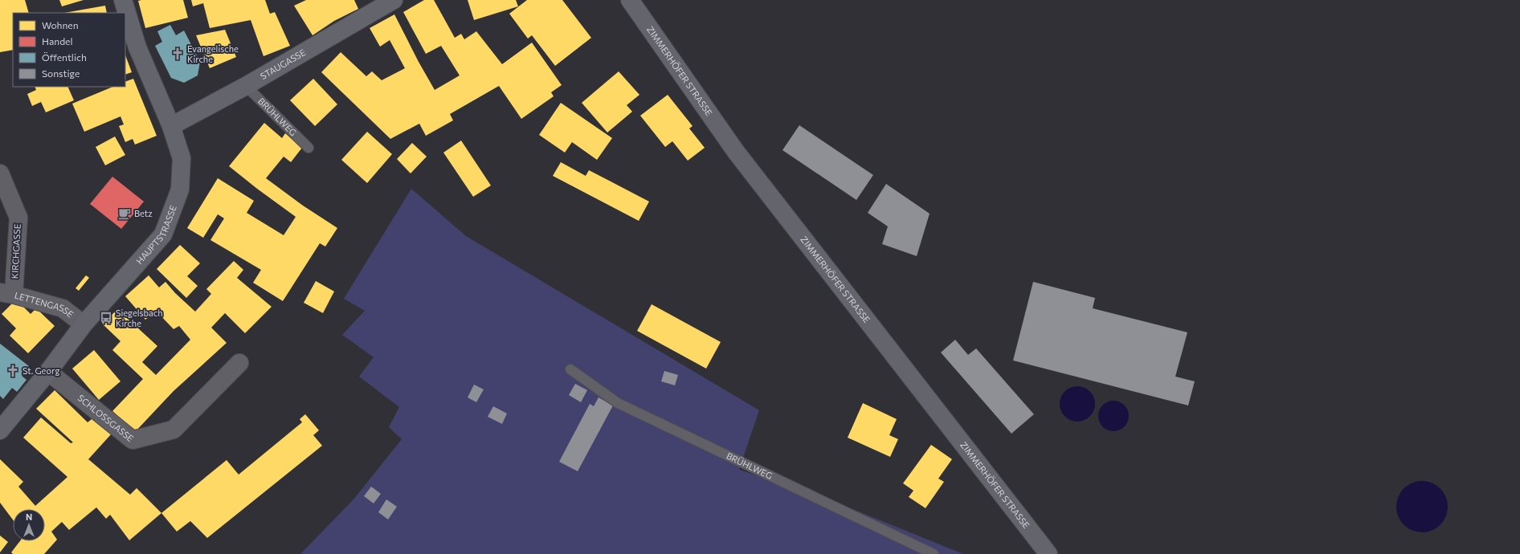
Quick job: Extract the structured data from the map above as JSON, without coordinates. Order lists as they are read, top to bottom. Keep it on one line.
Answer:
{"streets":{"street":["STAUGASSE","ZIMMERHÖFER STRASSE","HAUPTSTRASSE","KIRCHGASSE","LETTENGASSE","SCHLOSSGASSE"],"lane":["BRÜHLWEG"]},"crossings":[["STAUGASSE","BRÜHLWEG"],["STAUGASSE","HAUPTSTRASSE"],["HAUPTSTRASSE","LETTENGASSE"],["HAUPTSTRASSE","SCHLOSSGASSE"],["KIRCHGASSE","LETTENGASSE"]],"places":{"church":["Evangelische Kirche","St. Georg"],"cafe":["Betz"],"bus stop":["Siegelsbach Kirche"]},"legend":["Wohnen","Handel","Öffentlich","Sonstige"],"north":"top"}
